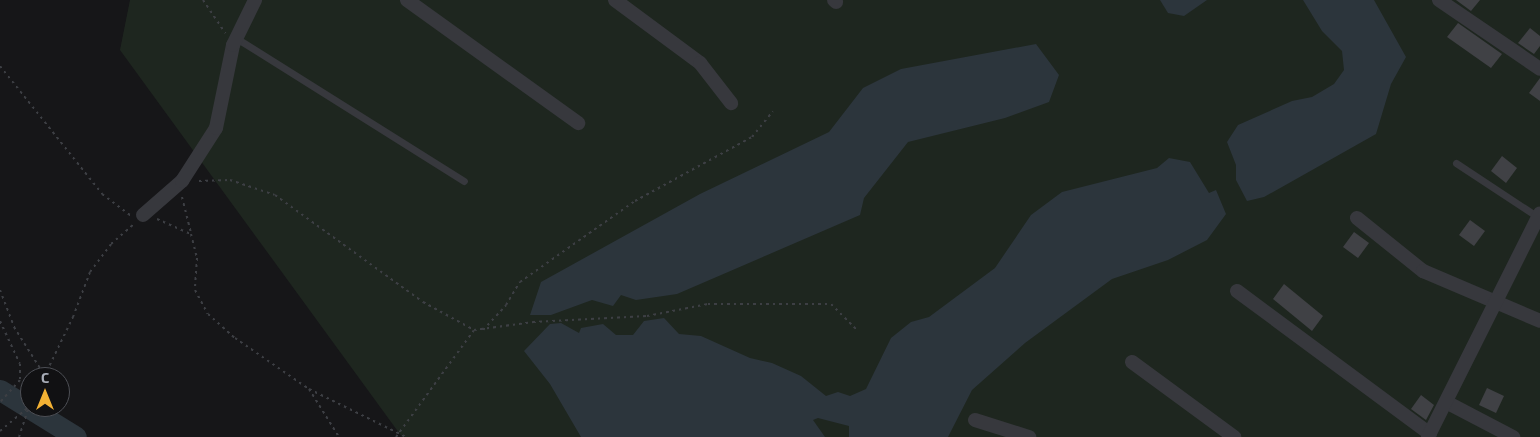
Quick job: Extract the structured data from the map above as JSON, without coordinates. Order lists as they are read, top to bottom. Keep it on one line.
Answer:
{"north":"top"}
